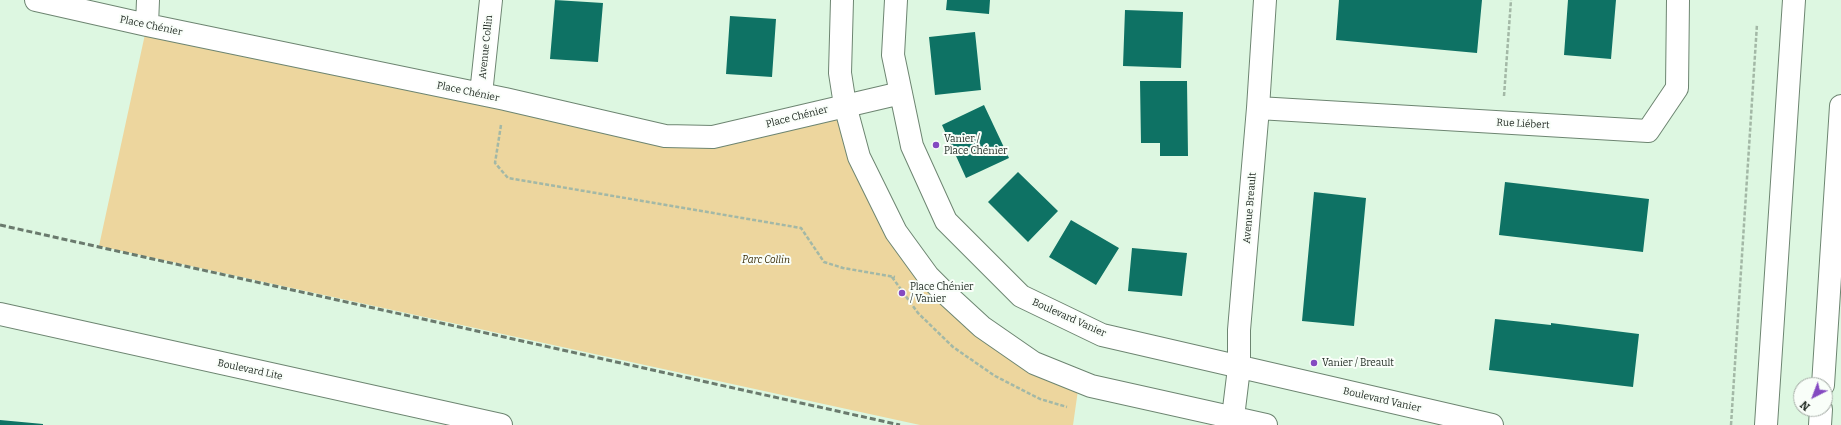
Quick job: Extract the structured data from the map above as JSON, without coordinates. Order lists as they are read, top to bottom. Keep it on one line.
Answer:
{"streets":{"main road":["Place Chénier","Avenue Collin","Rue Liébert","Avenue Breault","Boulevard Vanier","Boulevard Lite"]},"crossings":[["Place Chénier","Avenue Collin"],["Place Chénier","Boulevard Vanier"],["Rue Liébert","Avenue Breault"],["Avenue Breault","Boulevard Vanier"]],"parks":["Parc Collin"],"places":["Vanier / Place Chénier","Place Chénier / Vanier","Vanier / Breault"],"north":"bottom left"}
